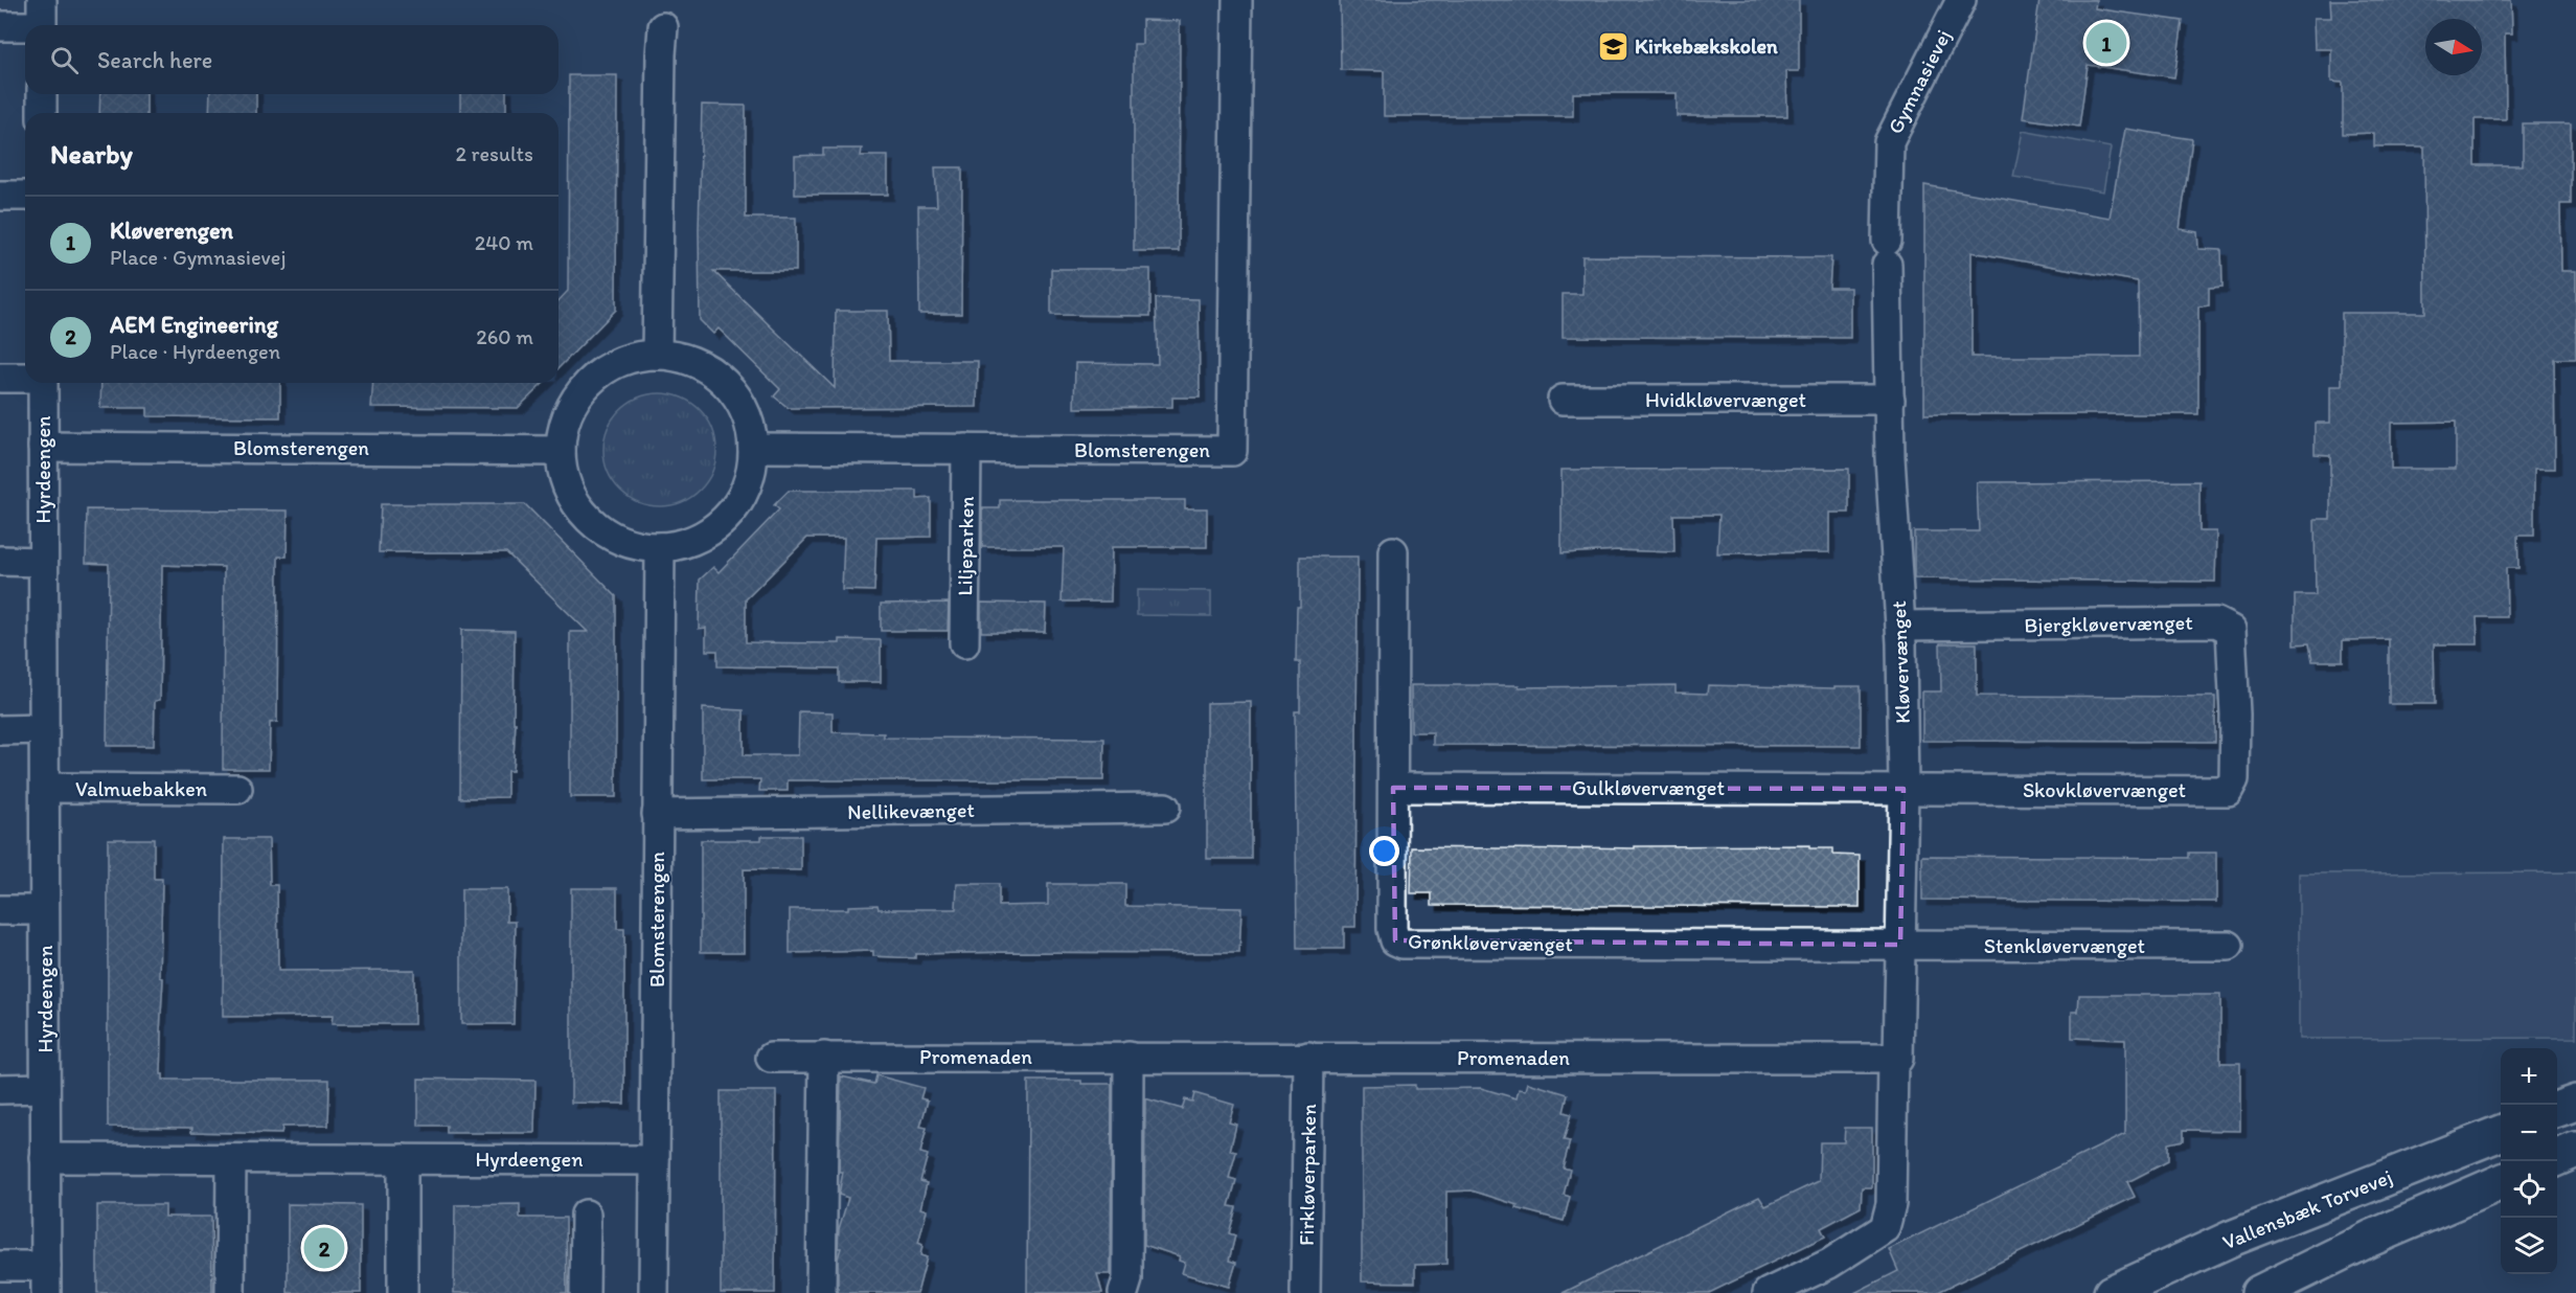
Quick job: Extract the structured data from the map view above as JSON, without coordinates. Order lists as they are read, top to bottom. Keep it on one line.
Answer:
{"streets":{"street":["Gymnasievej","Hvidkløvervænget","Blomsterengen","Hyrdeengen","Liljeparken","Bjergkløvervænget","Kløvervænget","Gulkløvervænget","Valmuebakken","Skovkløvervænget","Nellikevænget","Grønkløvervænget","Stenkløvervænget","Promenaden","Firkløverparken","Vallensbæk Torvevej"]},"crossings":[["Gymnasievej","Kløvervænget"],["Hvidkløvervænget","Kløvervænget"],["Blomsterengen","Hyrdeengen"],["Blomsterengen","Liljeparken"],["Blomsterengen","Nellikevænget"],["Hyrdeengen","Valmuebakken"],["Bjergkløvervænget","Kløvervænget"],["Bjergkløvervænget","Skovkløvervænget"],["Kløvervænget","Gulkløvervænget"],["Kløvervænget","Skovkløvervænget"],["Kløvervænget","Grønkløvervænget"],["Kløvervænget","Stenkløvervænget"],["Kløvervænget","Promenaden"],["Gulkløvervænget","Skovkløvervænget"],["Gulkløvervænget","Grønkløvervænget"],["Grønkløvervænget","Stenkløvervænget"],["Promenaden","Firkløverparken"]],"places":{"school or university":["Kirkebækskolen"]},"north":"right","page":{"pins":["1","2"],"search":"Search here","heading":["Nearby","2 results"],"list":[{"mark":"1","name":"Kløverengen","note":"Place · Gymnasievej","value":"240 m"},{"mark":"2","name":"AEM Engineering","note":"Place · Hyrdeengen","value":"260 m"}],"map_buttons":["+","−"]}}
